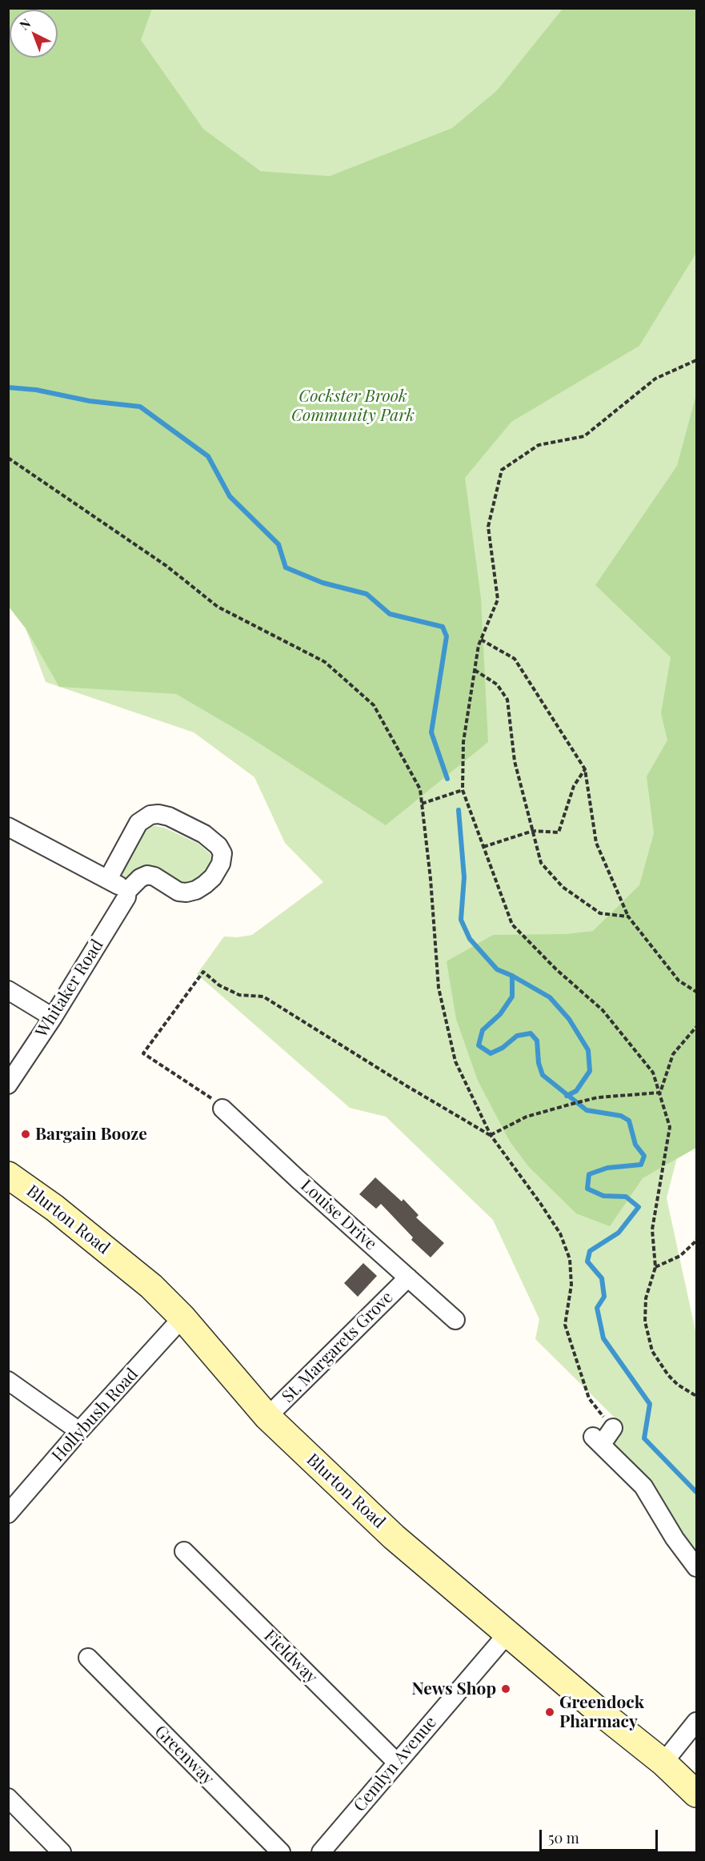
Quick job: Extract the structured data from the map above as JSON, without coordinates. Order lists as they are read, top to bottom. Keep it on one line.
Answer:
{"streets":{"street":["Whitaker Road","Louise Drive","Blurton Road","St. Margarets Grove","Hollybush Road","Fieldway","Greenway","Cemlyn Avenue"]},"crossings":[["Louise Drive","St. Margarets Grove"],["Blurton Road","St. Margarets Grove"],["Blurton Road","Hollybush Road"],["Blurton Road","Cemlyn Avenue"],["Fieldway","Cemlyn Avenue"]],"parks":["Cockster Brook Community Park"],"places":["Bargain Booze","News Shop","Greendock Pharmacy"],"scale_bar":"50 m","north":"top left"}
